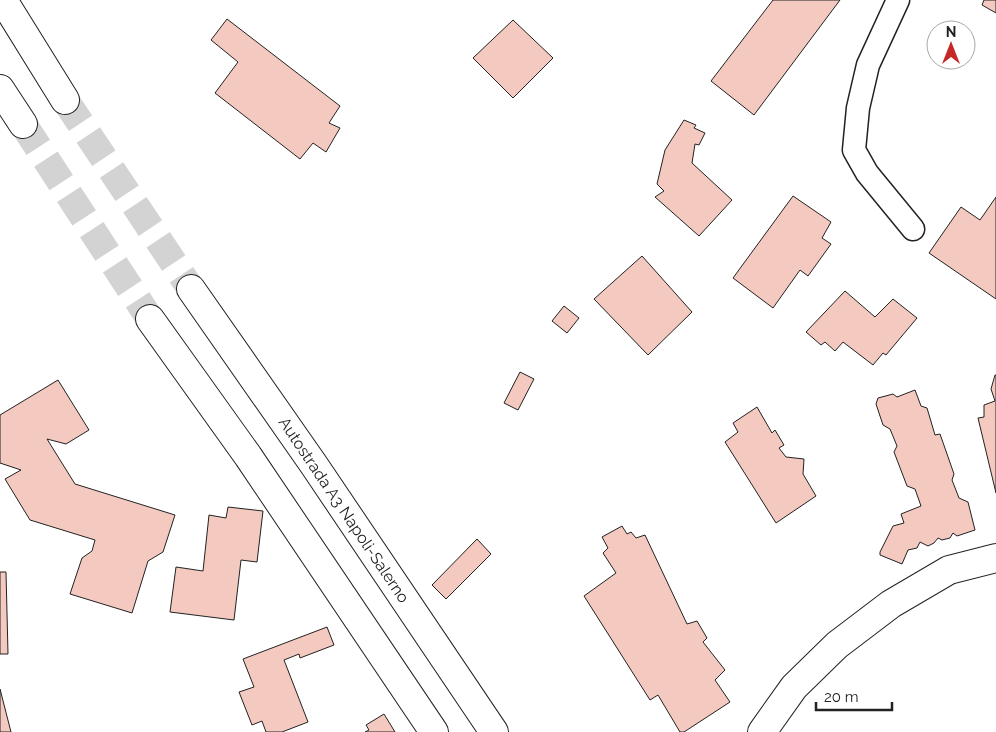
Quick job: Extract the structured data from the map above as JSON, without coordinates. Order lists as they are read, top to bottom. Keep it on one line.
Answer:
{"streets":{"main road":["Autostrada A3 Napoli-Salerno"]},"scale_bar":"20 m","north":"top"}
